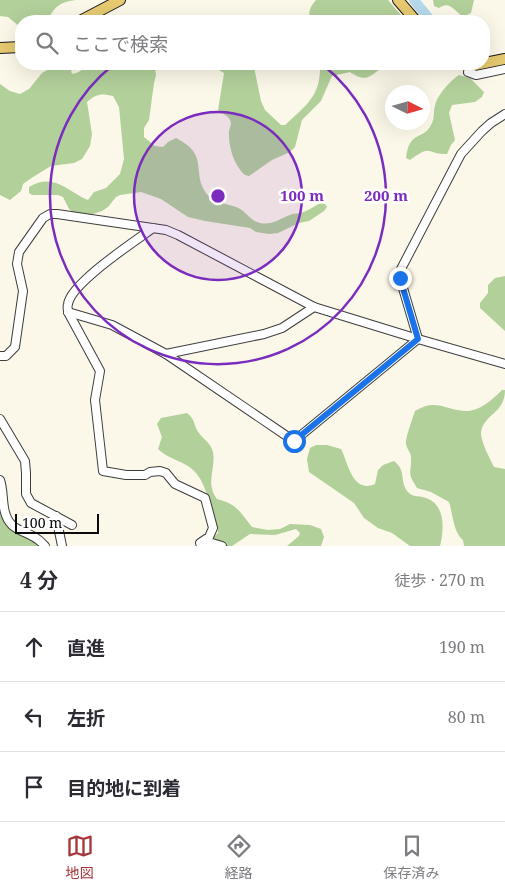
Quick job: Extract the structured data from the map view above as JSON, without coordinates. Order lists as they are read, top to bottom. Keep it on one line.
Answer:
{"scale_bar":"100 m","north":"right","page":{"search":"ここで検索","scale":"100 m","heading":["4 分","徒歩 · 270 m"],"list":[["直進","190 m"],["左折","80 m"],"目的地に到着"],"nav":["地図","経路","保存済み"]},"rings":["100 m","200 m"]}
